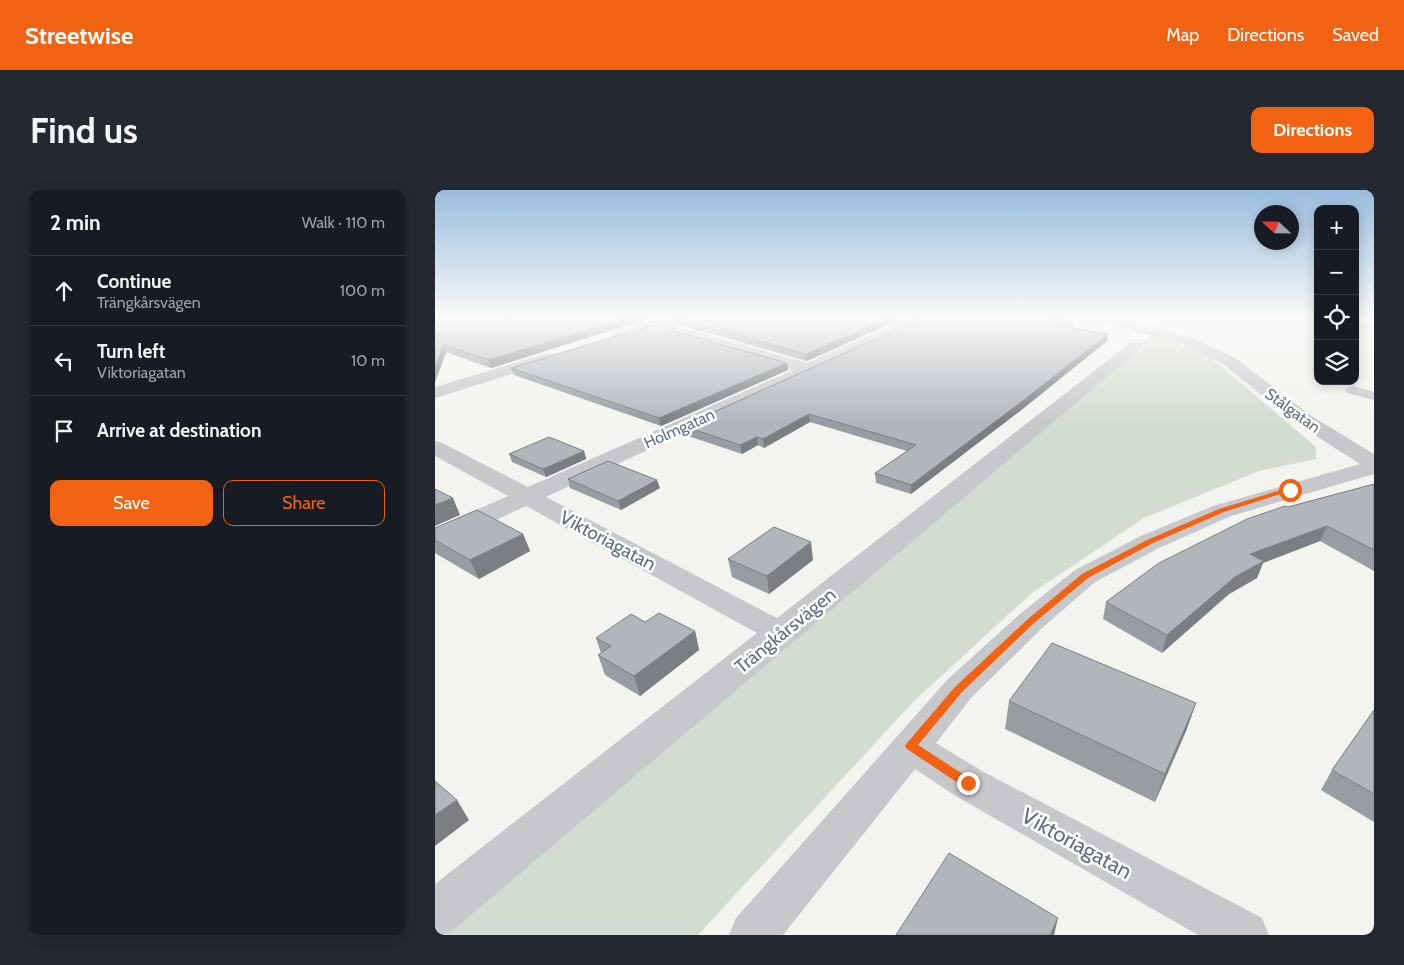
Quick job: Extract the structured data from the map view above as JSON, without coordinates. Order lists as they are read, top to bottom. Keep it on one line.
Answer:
{"streets":{"street":["Stålgatan","Holmgatan","Viktoriagatan","Trängkårsvägen"]},"crossings":[["Holmgatan","Viktoriagatan"],["Viktoriagatan","Trängkårsvägen"]],"north":"left","page":{"header":"Streetwise","nav":["Map","Directions","Saved"],"buttons":["Directions",["Save","Share"]],"title":"Find us","heading":["2 min","Walk · 110 m"],"map_buttons":["+","−"],"list":[["Continue","Trängkårsvägen","100 m"],["Turn left","Viktoriagatan","10 m"],"Arrive at destination"]}}
